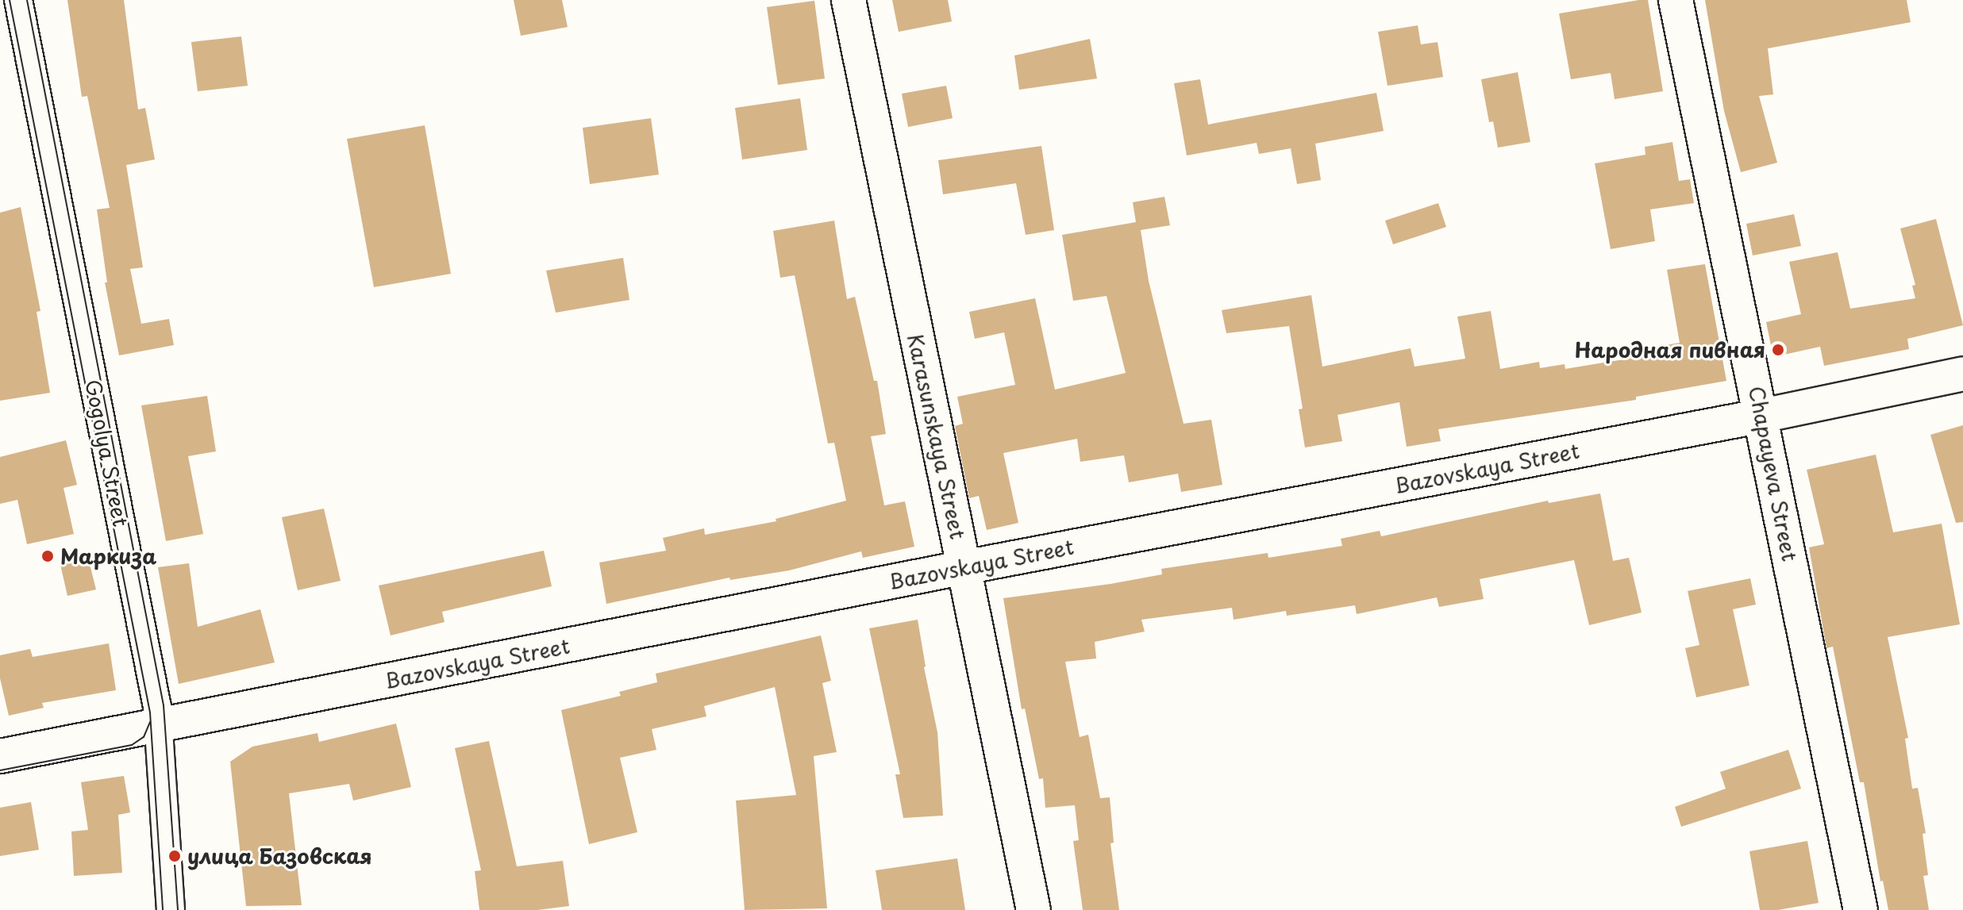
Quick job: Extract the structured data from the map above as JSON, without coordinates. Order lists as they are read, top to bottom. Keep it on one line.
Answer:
{"streets":{"street":["Karasunskaya Street","Gogolya Street","Bazovskaya Street","Chapayeva Street"]},"crossings":[["Karasunskaya Street","Bazovskaya Street"],["Gogolya Street","Bazovskaya Street"],["Bazovskaya Street","Chapayeva Street"]],"places":["Народная пивная","Маркиза","улица Базовская"]}
